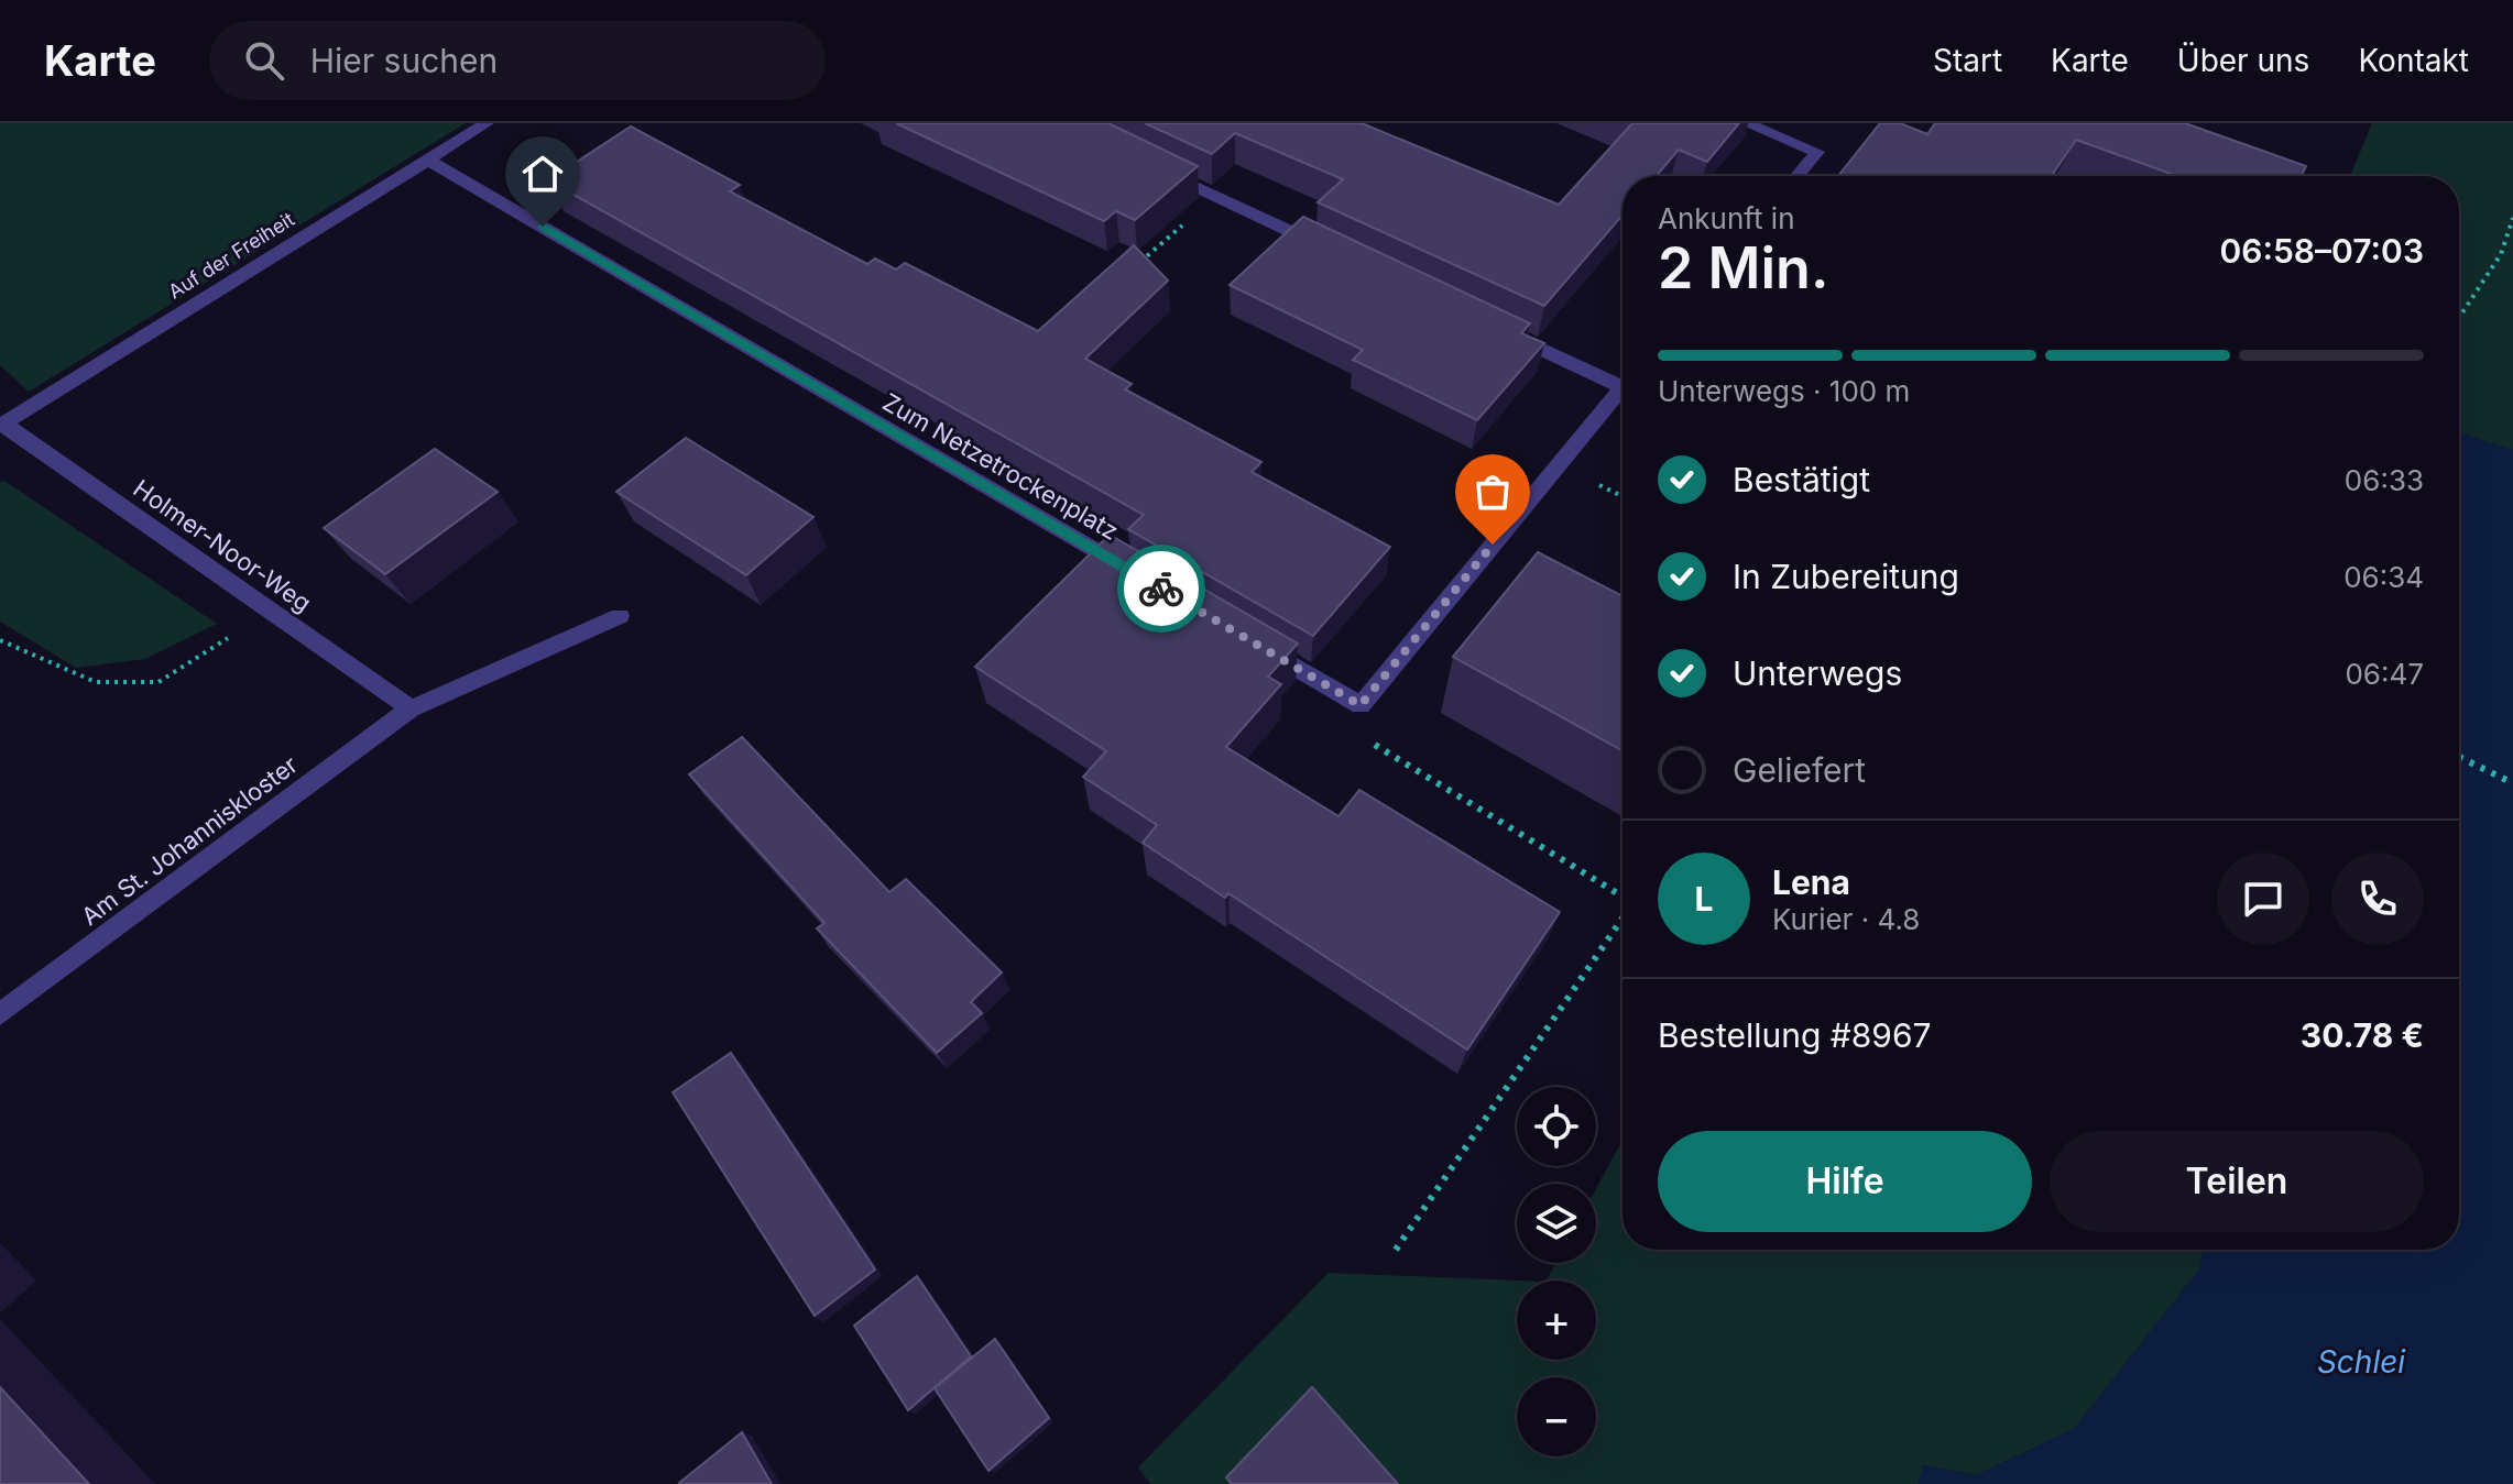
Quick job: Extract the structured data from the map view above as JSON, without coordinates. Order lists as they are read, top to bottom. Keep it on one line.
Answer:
{"streets":{"street":["Auf der Freiheit","Zum Netzetrockenplatz","Holmer-Noor-Weg","Am St. Johanniskloster"]},"crossings":[["Auf der Freiheit","Zum Netzetrockenplatz"],["Auf der Freiheit","Holmer-Noor-Weg"],["Holmer-Noor-Weg","Am St. Johanniskloster"]],"water":["Schlei"],"page":{"header":"Karte","search":"Hier suchen","nav":["Start","Karte","Über uns","Kontakt"],"heading":["2 Min.","Ankunft in","06:58–07:03"],"panel":["Lena","Kurier · 4.8","Bestellung #8967","30.78 €"],"bar":"Unterwegs · 100 m","list":[["Bestätigt","06:33"],["In Zubereitung","06:34"],["Unterwegs","06:47"],"Geliefert"],"round":"L","map_buttons":["+","−"],"buttons":["Hilfe","Teilen"]}}
